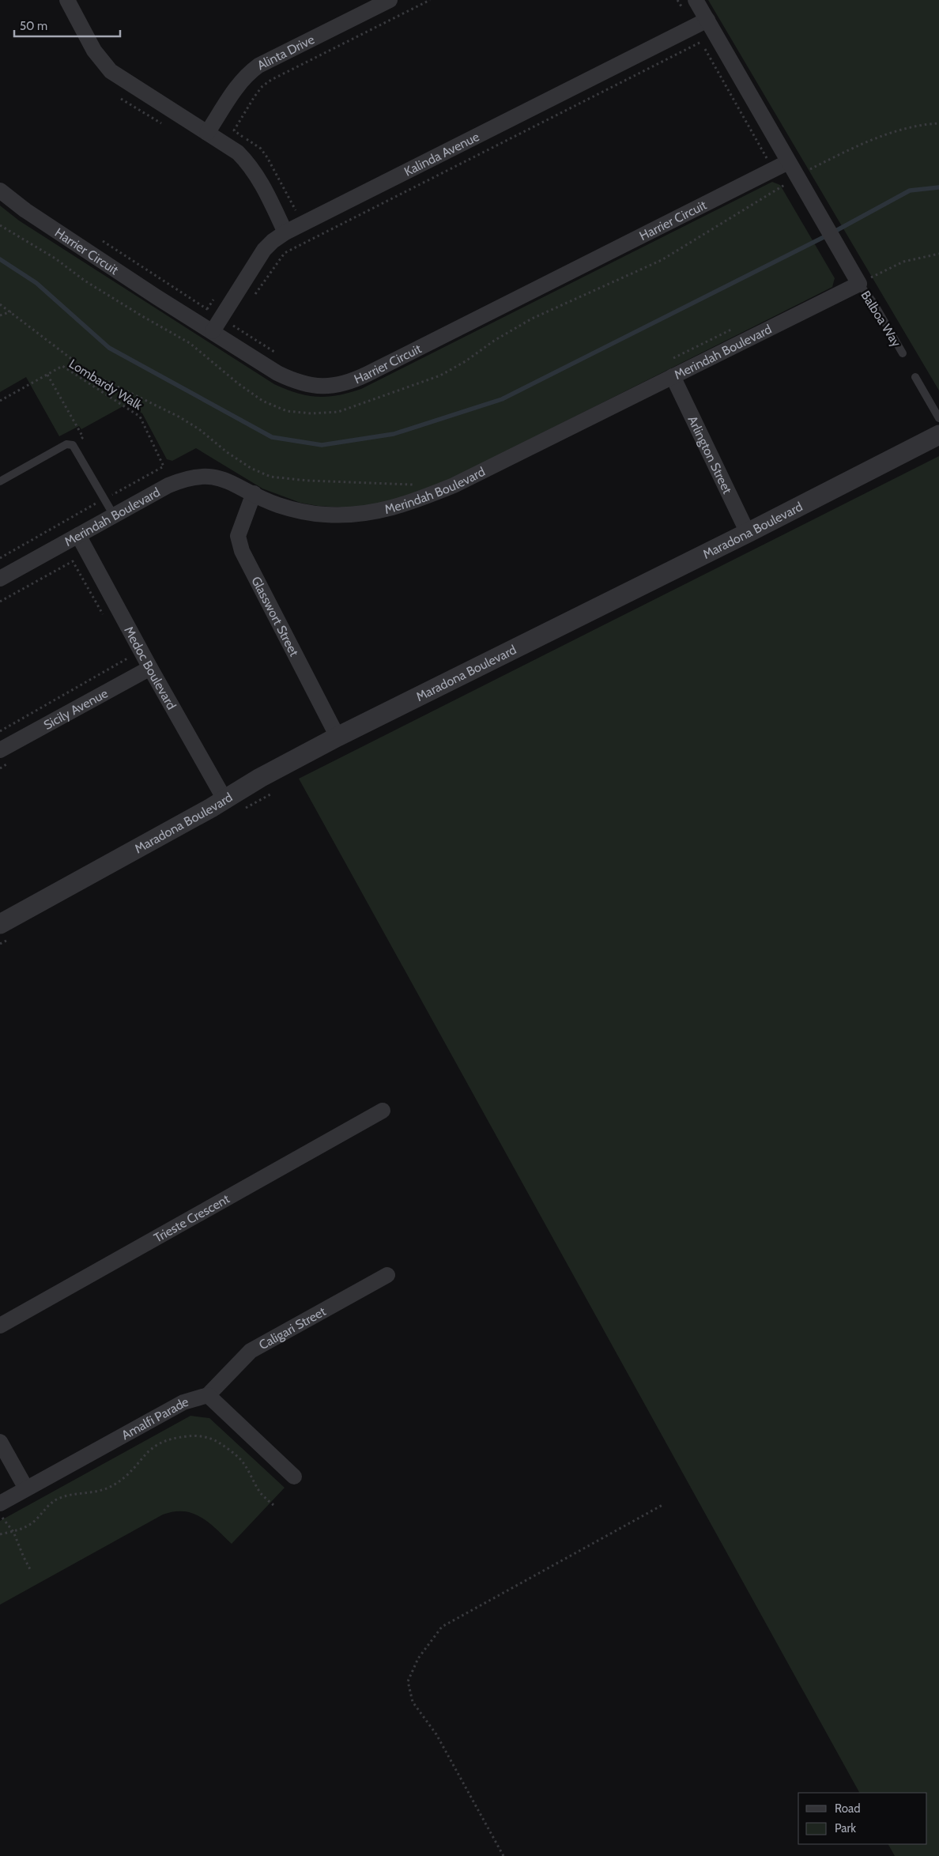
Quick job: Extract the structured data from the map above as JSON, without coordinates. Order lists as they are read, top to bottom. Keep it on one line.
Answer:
{"streets":{"street":["Alinta Drive","Kalinda Avenue","Harrier Circuit","Merindah Boulevard","Arlington Street","Maradona Boulevard","Glasswort Street","Medoc Boulevard","Sicily Avenue","Trieste Crescent","Caligari Street","Amalfi Parade"],"lane":["Balboa Way"],"path":["Lombardy Walk"]},"crossings":[["Kalinda Avenue","Harrier Circuit"],["Balboa Way","Merindah Boulevard"],["Merindah Boulevard","Arlington Street"],["Merindah Boulevard","Glasswort Street"],["Merindah Boulevard","Medoc Boulevard"],["Arlington Street","Maradona Boulevard"],["Maradona Boulevard","Glasswort Street"],["Maradona Boulevard","Medoc Boulevard"],["Medoc Boulevard","Sicily Avenue"],["Caligari Street","Amalfi Parade"]],"legend":["Road","Park"],"scale_bar":"50 m"}
